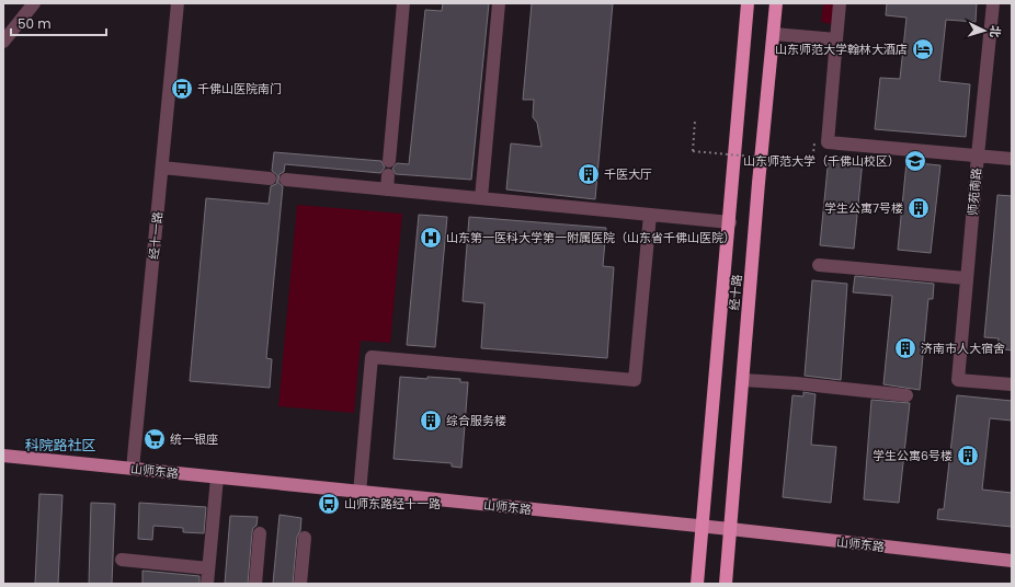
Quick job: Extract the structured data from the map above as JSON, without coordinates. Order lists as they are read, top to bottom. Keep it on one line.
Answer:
{"streets":{"highway":["经十路"],"main road":["山师东路"],"street":["师苑南路","经十一路"]},"crossings":[["经十一路","山师东路"],["经十路","山师东路"]],"districts":["科院路社区"],"places":{"hotel":["山东师范大学翰林大酒店"],"bus stop":["千佛山医院南门","山师东路经十一路"],"school or university":["山东师范大学（千佛山校区）"],"building":["千医大厅","学生公寓7号楼","济南市人大宿舍","综合服务楼","学生公寓6号楼"],"hospital":["山东第一医科大学第一附属医院（山东省千佛山医院）"],"supermarket":["统一银座"]},"scale_bar":"50 m","north":"right"}
